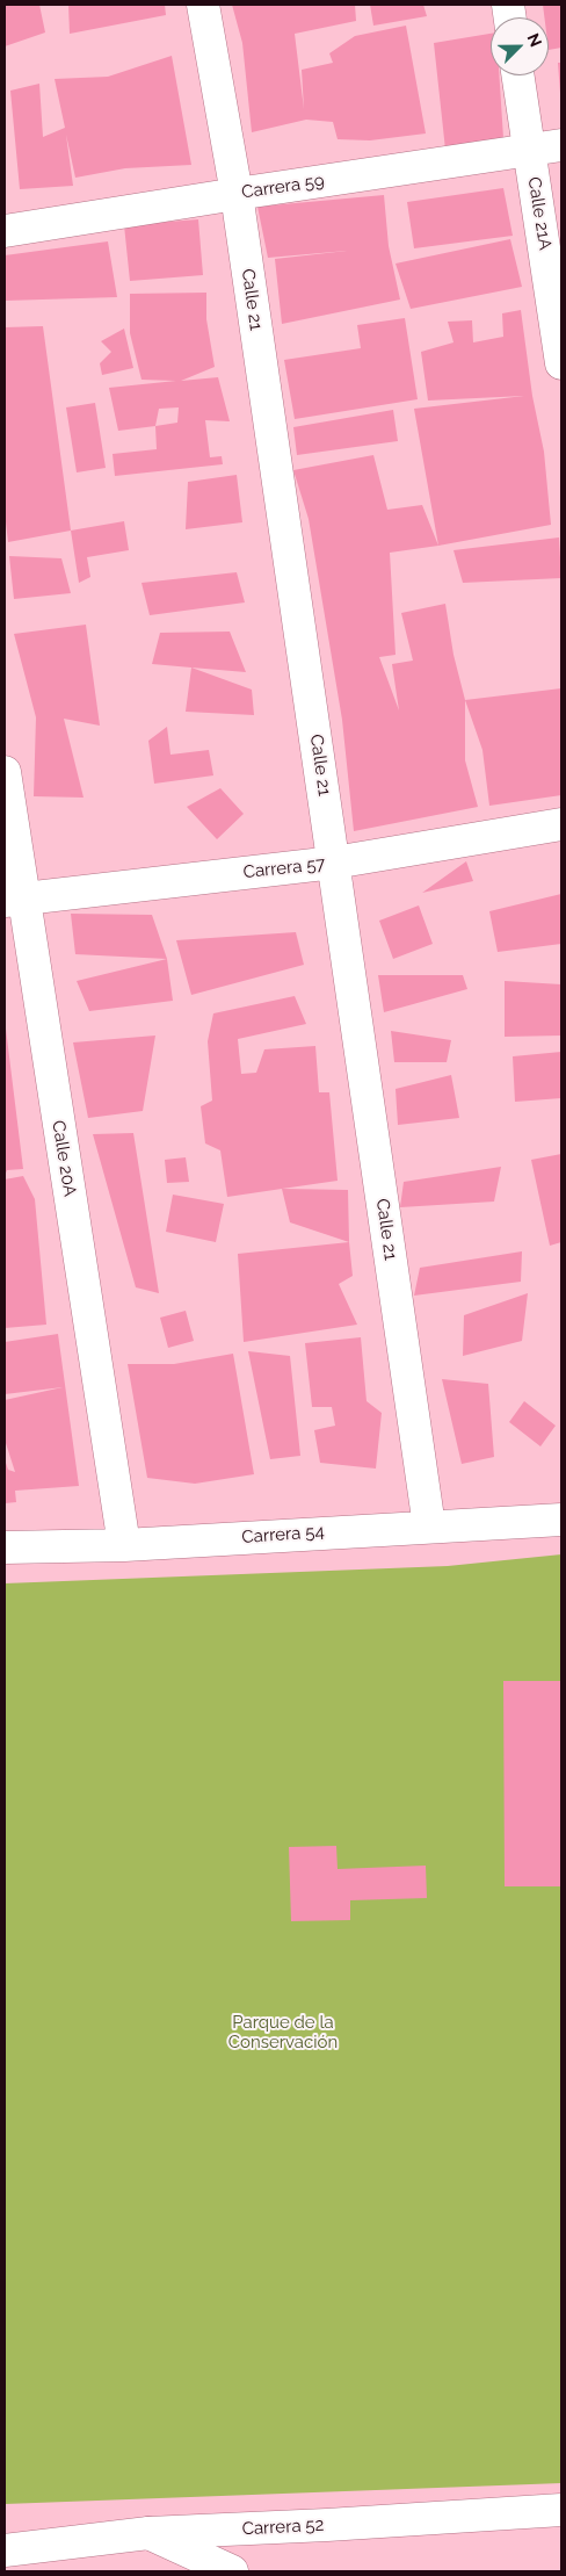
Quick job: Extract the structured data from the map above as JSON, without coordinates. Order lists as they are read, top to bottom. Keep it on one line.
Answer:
{"streets":{"street":["Carrera 59","Calle 21A","Calle 21","Carrera 57","Calle 20A","Carrera 54","Carrera 52"]},"crossings":[["Carrera 59","Calle 21A"],["Carrera 59","Calle 21"],["Calle 21","Carrera 57"],["Calle 21","Carrera 54"],["Carrera 57","Calle 20A"],["Calle 20A","Carrera 54"]],"parks":["Parque de la Conservación"],"north":"top right"}
